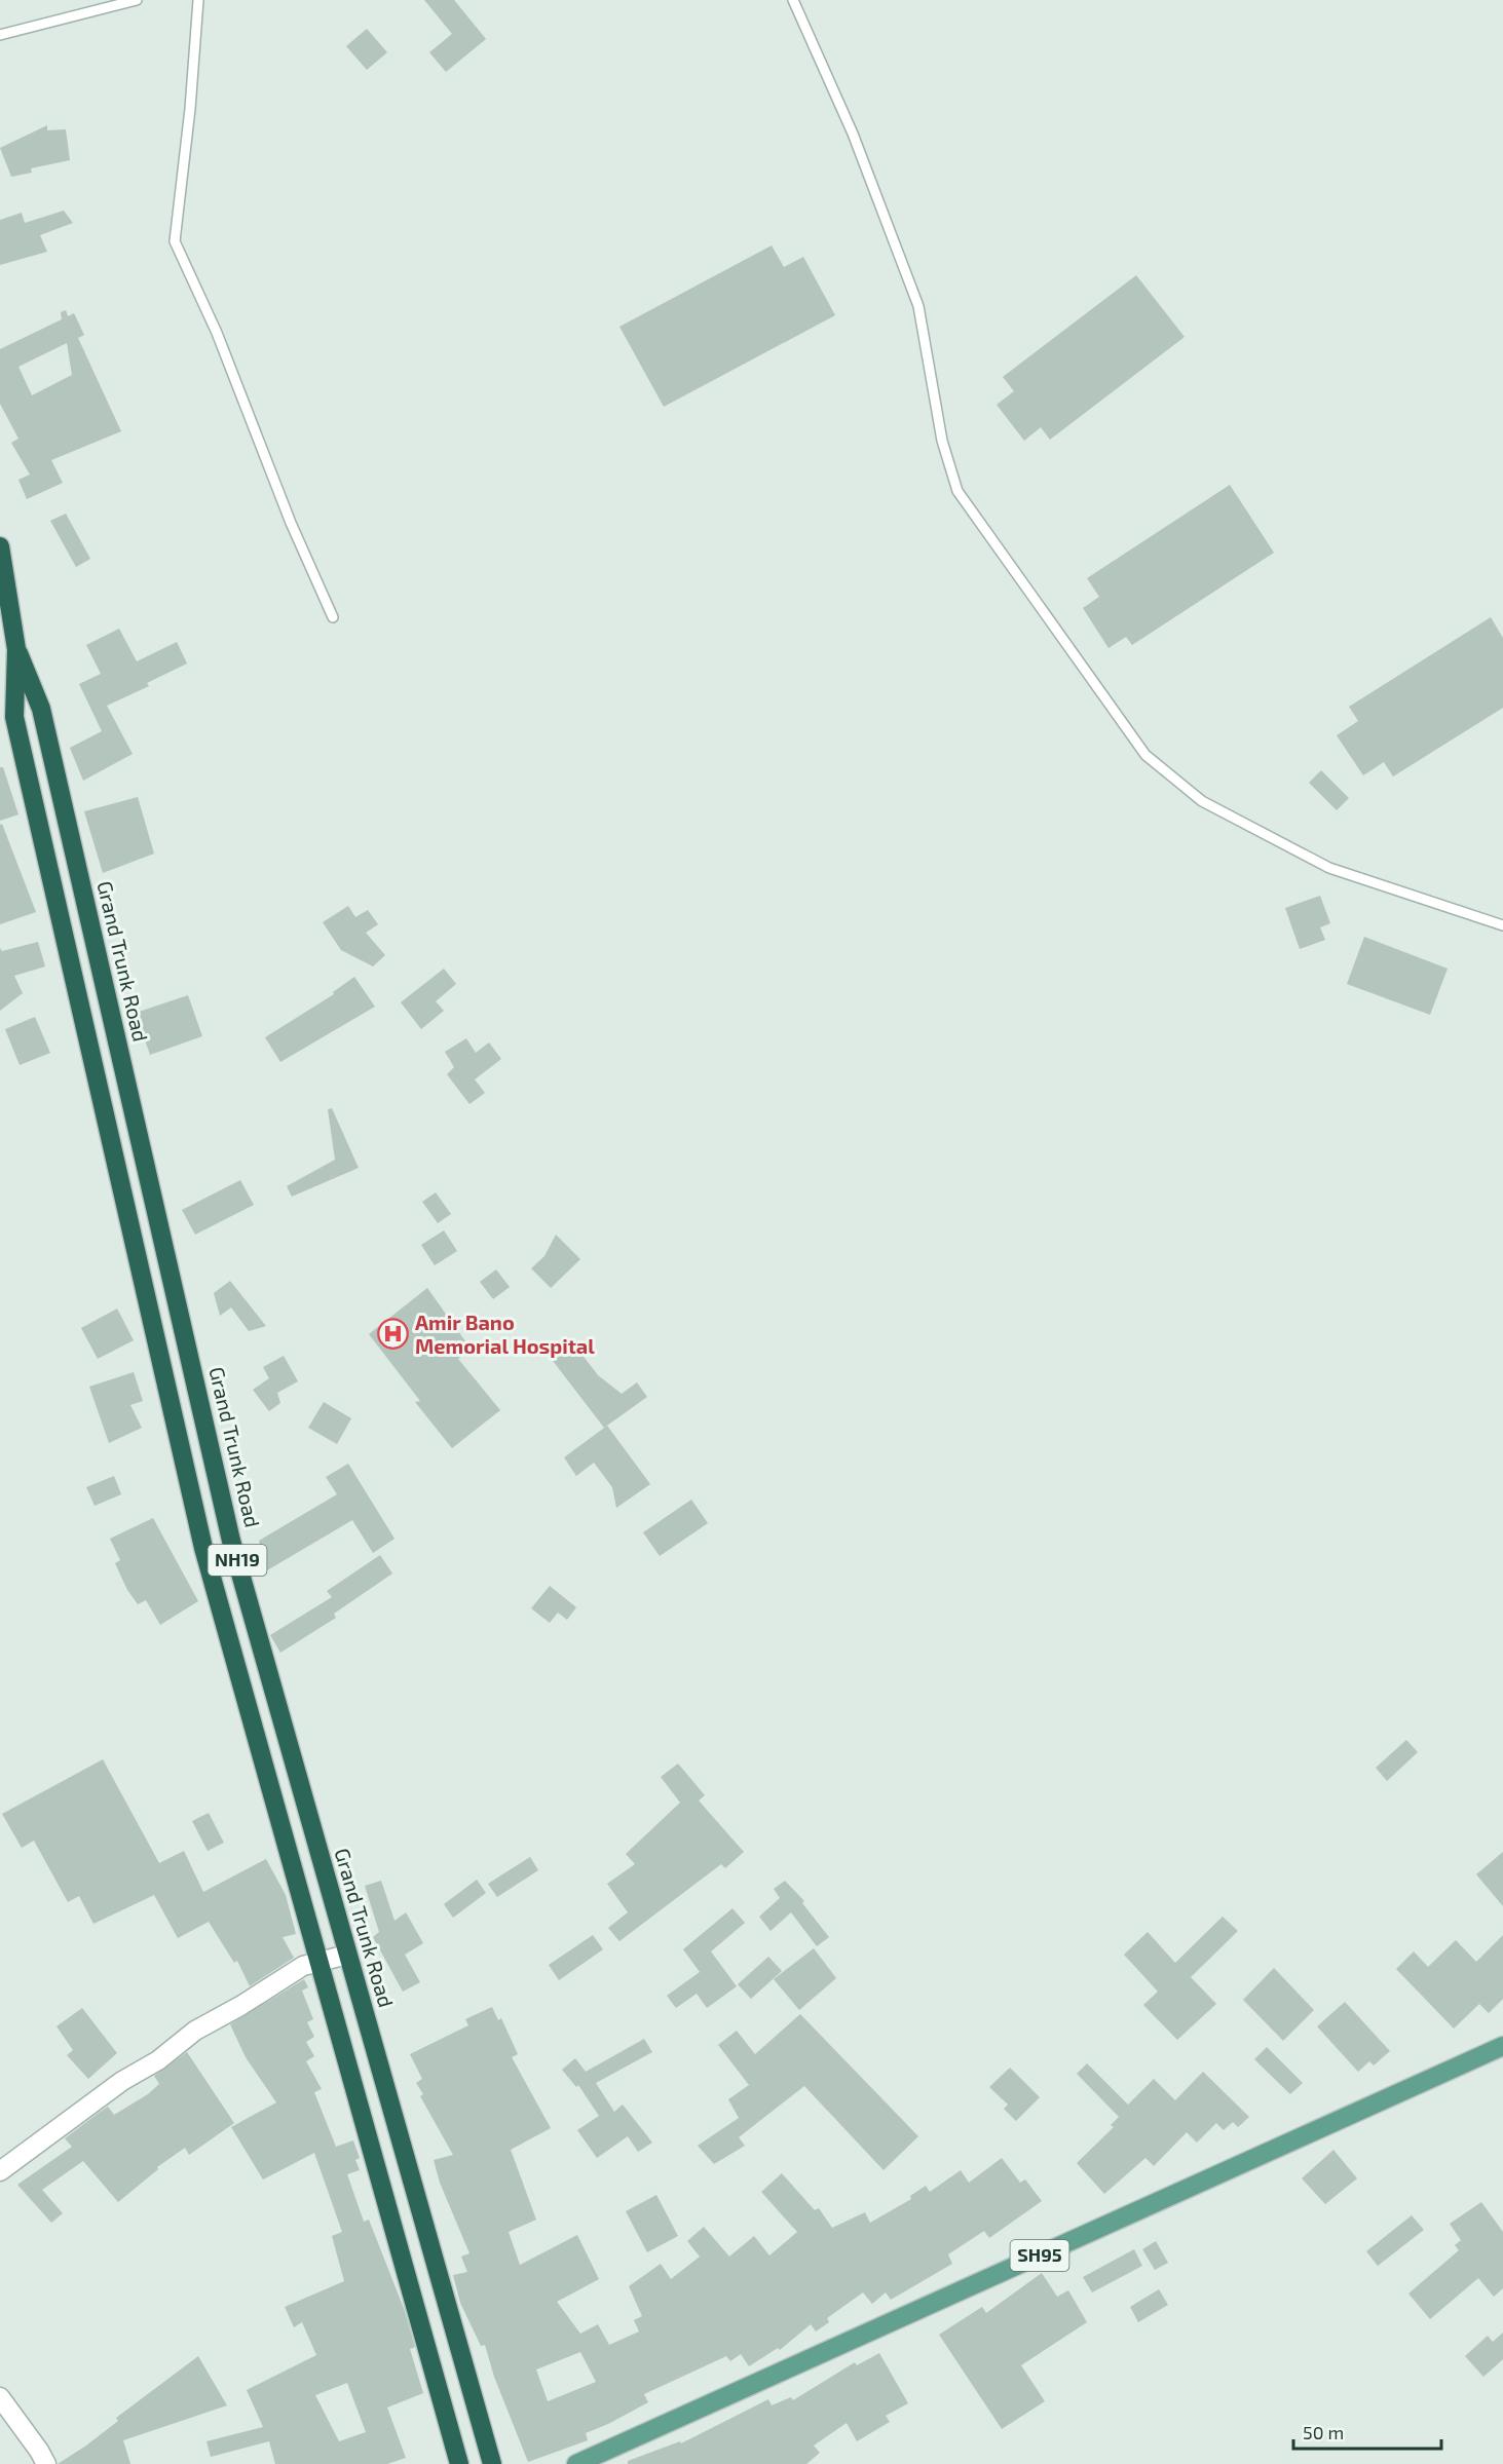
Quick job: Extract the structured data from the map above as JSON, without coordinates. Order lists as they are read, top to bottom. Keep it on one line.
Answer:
{"streets":{"highway":["Grand Trunk Road","NH19"],"main road":["SH95"]},"places":{"hospital":["Amir Bano Memorial Hospital"]},"scale_bar":"50 m"}
